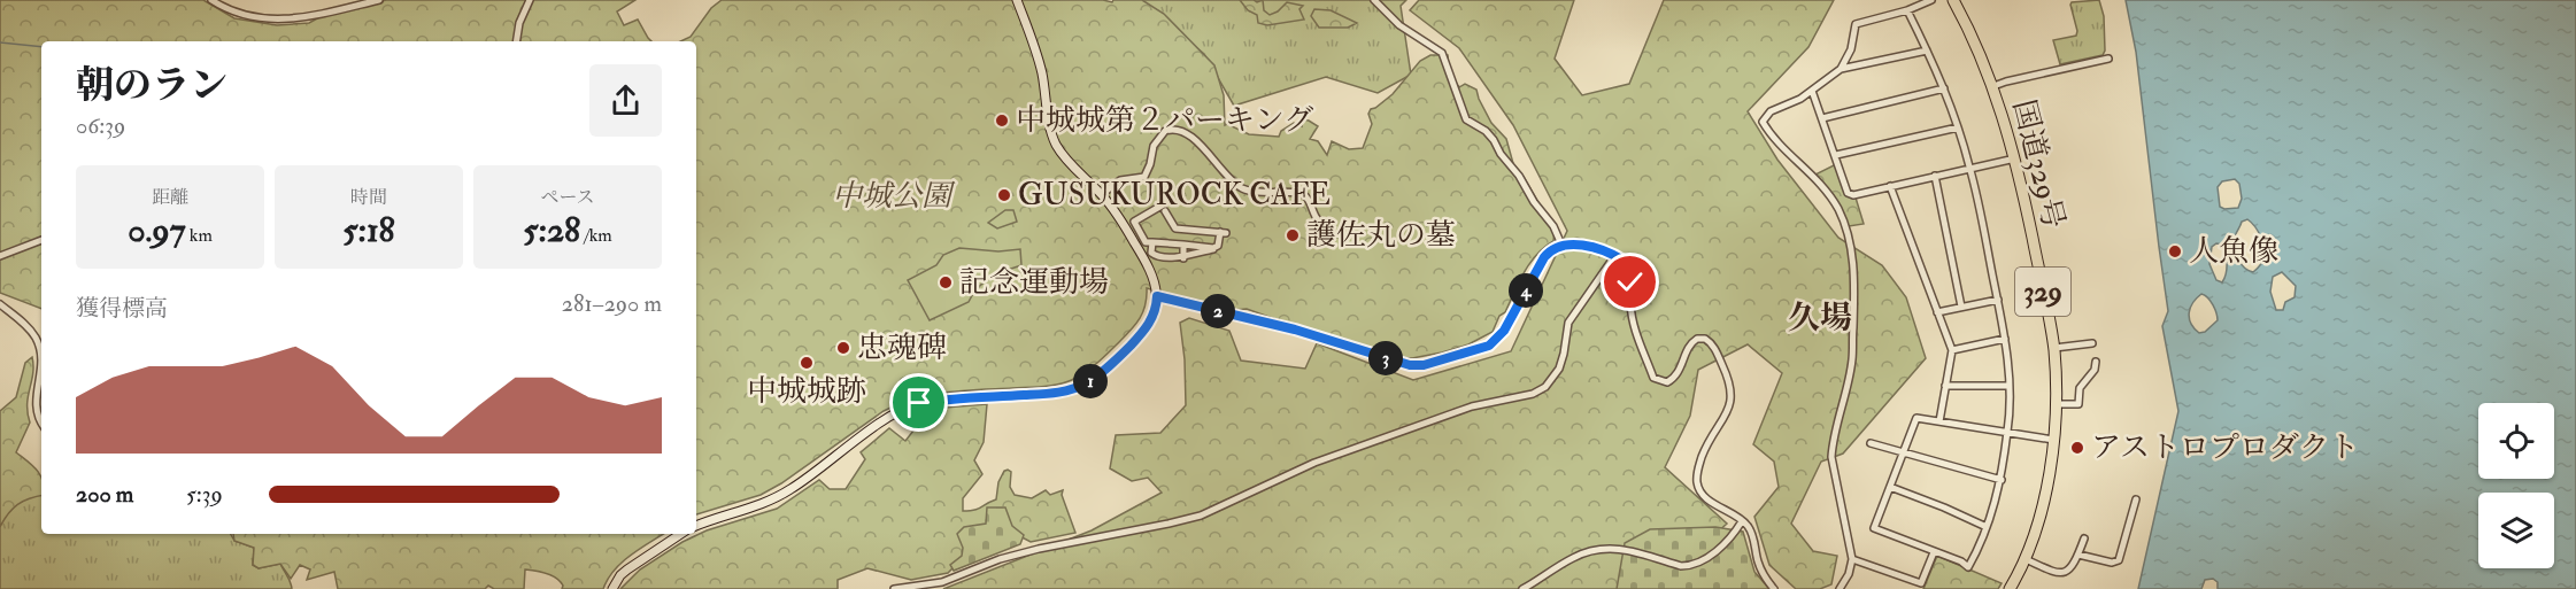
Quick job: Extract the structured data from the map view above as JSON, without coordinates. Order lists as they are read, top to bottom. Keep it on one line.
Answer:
{"streets":{"highway":["国道329号","329"]},"districts":["久場"],"parks":["中城公園"],"places":["中城城第２パーキング","GUSUKUROCK CAFE","護佐丸の墓","人魚像","記念運動場","忠魂碑","中城城跡","アストロプロダクト"],"page":{"heading":["朝のラン","06:39"],"stats":[["距離","0.97 km"],["時間","5:18"],["ペース","5:28 /km"]],"pins":["4","2","3","1"],"chart":["獲得標高","281–290 m"],"list":[{"name":"200 m","note":"5:39"}]}}
